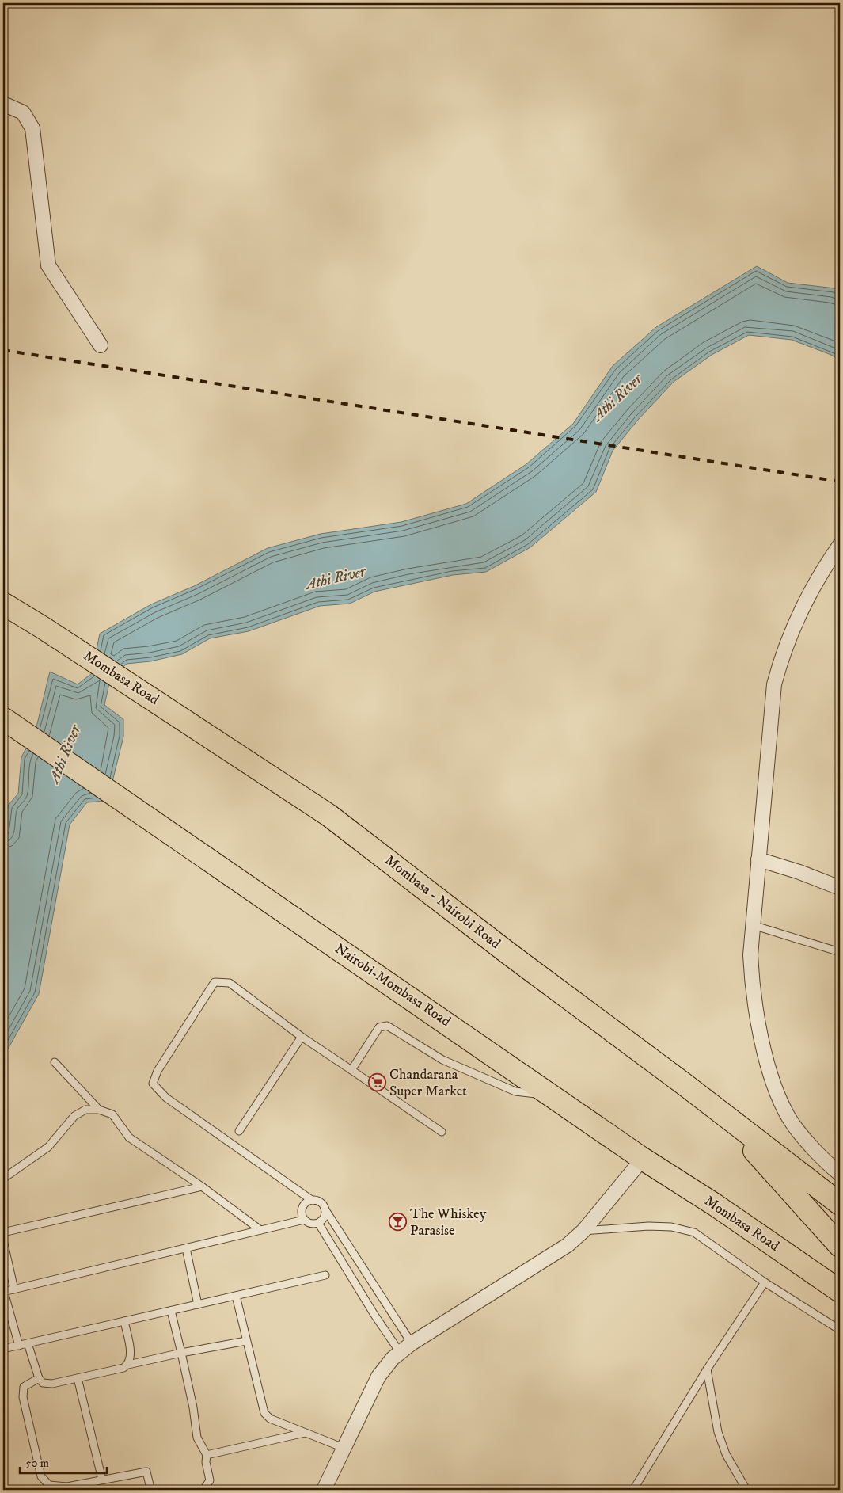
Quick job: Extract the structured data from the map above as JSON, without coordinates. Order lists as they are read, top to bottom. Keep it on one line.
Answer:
{"streets":{"highway":["Mombasa Road","Mombasa - Nairobi Road","Nairobi-Mombasa Road"]},"crossings":[["Mombasa Road","Mombasa - Nairobi Road"],["Mombasa Road","Nairobi-Mombasa Road"]],"water":["Athi River"],"places":{"supermarket":["Chandarana Super Market"],"bar":["The Whiskey Parasise"]},"scale_bar":"50 m"}
